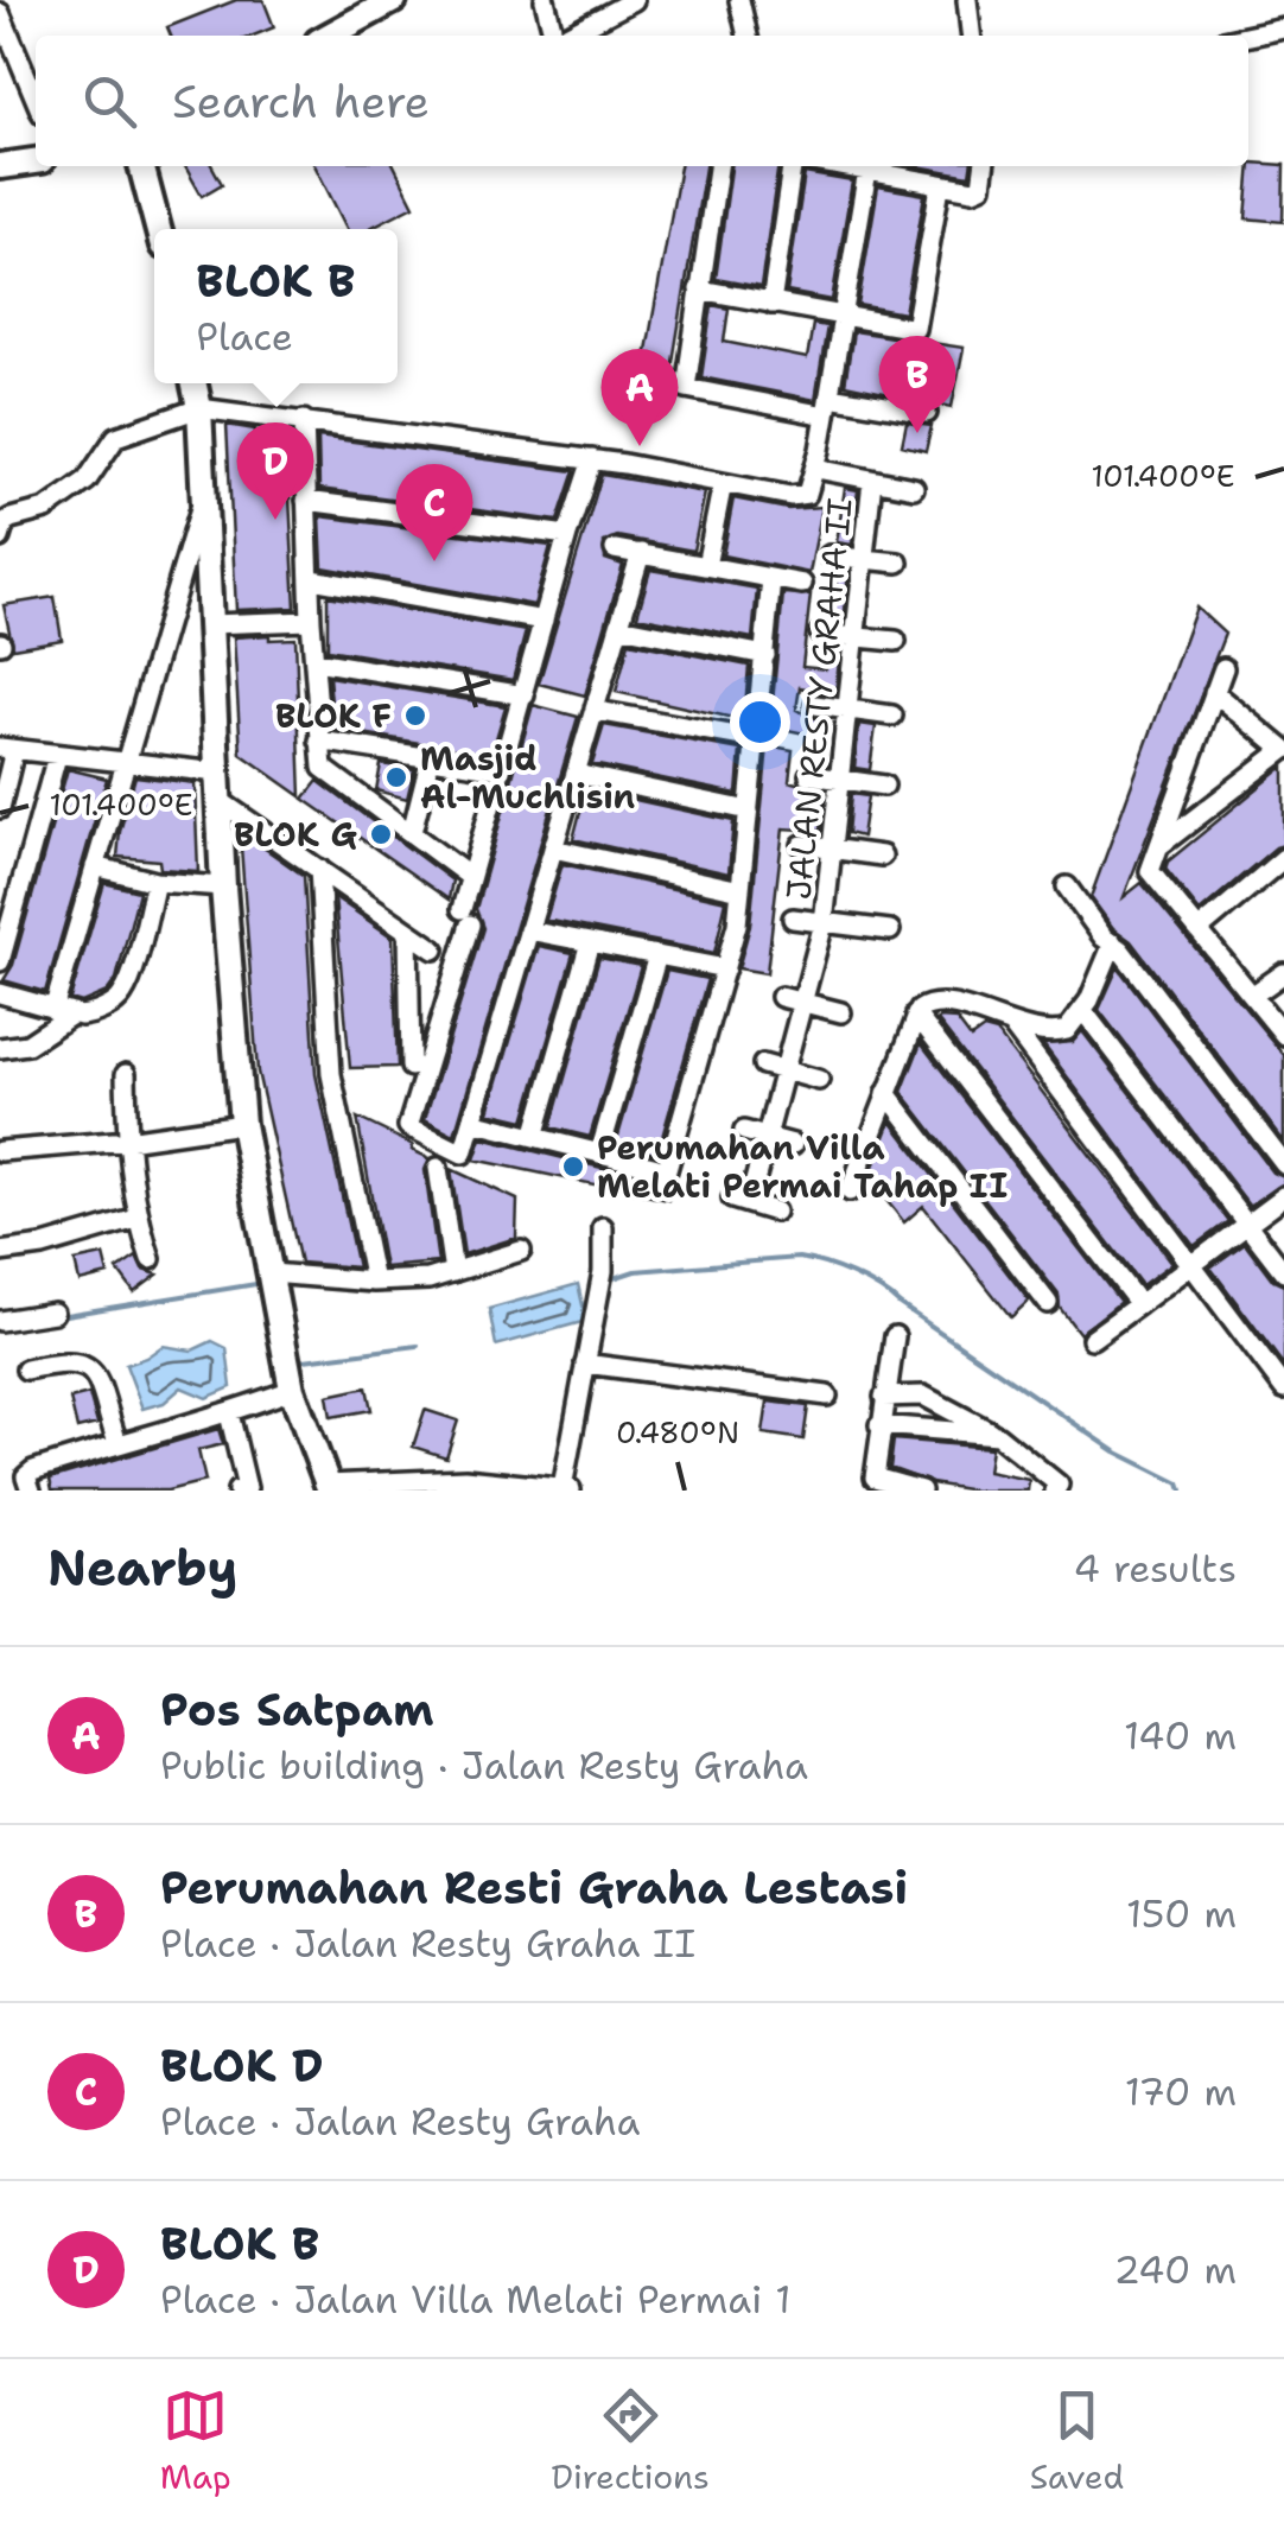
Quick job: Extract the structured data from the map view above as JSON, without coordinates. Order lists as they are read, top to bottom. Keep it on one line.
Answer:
{"streets":{"street":["JALAN RESTY GRAHA II"]},"places":["BLOK F","Masjid Al-Muchlisin","BLOK G","Perumahan Villa Melati Permai Tahap II"],"page":{"search":"Search here","popup":["BLOK B","Place"],"pins":["B","A","D","C"],"heading":["Nearby","4 results"],"list":[{"mark":"A","name":"Pos Satpam","note":"Public building · Jalan Resty Graha","value":"140 m"},{"mark":"B","name":"Perumahan Resti Graha Lestasi","note":"Place · Jalan Resty Graha II","value":"150 m"},{"mark":"C","name":"BLOK D","note":"Place · Jalan Resty Graha","value":"170 m"},{"mark":"D","name":"BLOK B","note":"Place · Jalan Villa Melati Permai 1","value":"240 m"}],"nav":["Map","Directions","Saved"]},"coordinates":["101.400°E","0.480°N"]}
